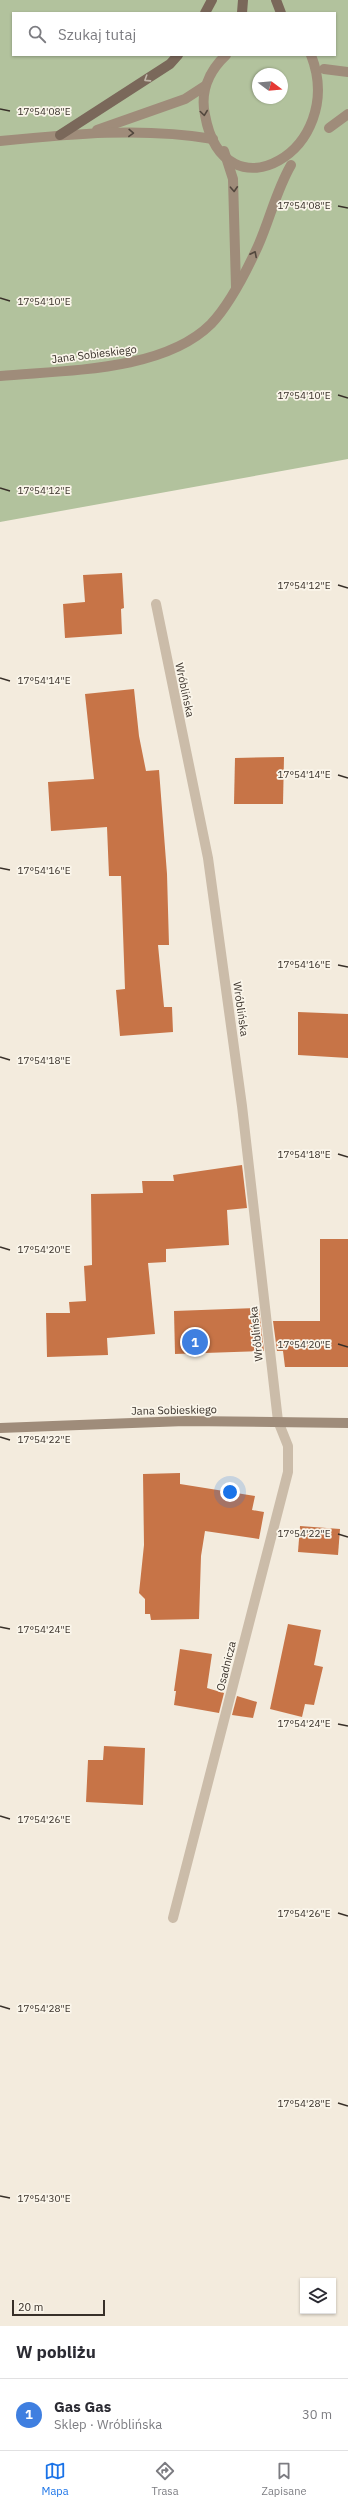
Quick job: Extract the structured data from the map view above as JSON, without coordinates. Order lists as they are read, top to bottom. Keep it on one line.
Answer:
{"streets":{"street":["Jana Sobieskiego","Wróblińska","Osadnicza"]},"crossings":[["Jana Sobieskiego","Wróblińska"],["Jana Sobieskiego","Osadnicza"],["Wróblińska","Osadnicza"]],"scale_bar":"20 m","north":"right","page":{"search":"Szukaj tutaj","pins":"1","scale":"20 m","heading":"W pobliżu","list":[{"mark":"1","name":"Gas Gas","note":"Sklep · Wróblińska","value":"30 m"}],"nav":["Mapa","Trasa","Zapisane"]},"coordinates":["17°54'08\"E","17°54'10\"E","17°54'12\"E","17°54'14\"E","17°54'16\"E","17°54'18\"E","17°54'20\"E","17°54'22\"E","17°54'24\"E","17°54'26\"E","17°54'28\"E","17°54'30\"E"]}
